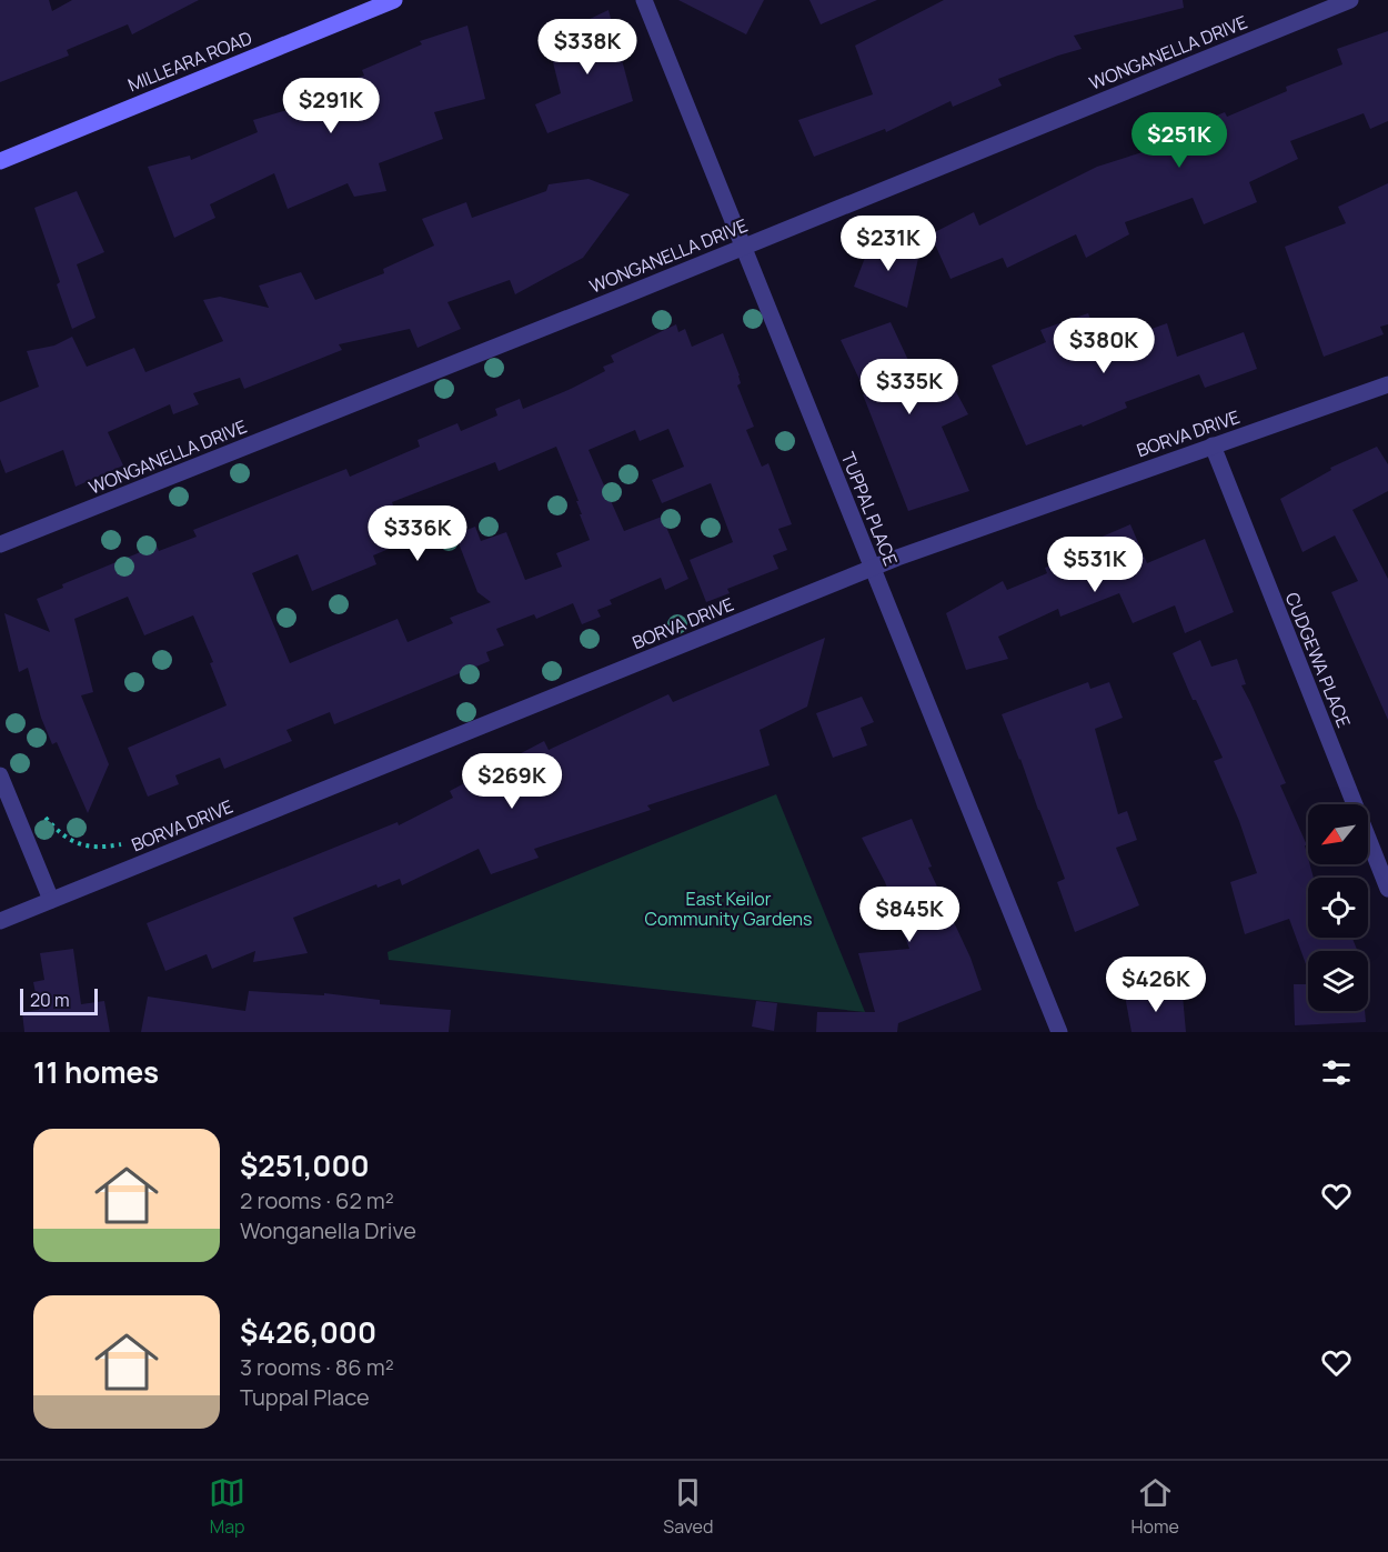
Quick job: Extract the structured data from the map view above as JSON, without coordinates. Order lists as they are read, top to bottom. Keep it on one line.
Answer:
{"streets":{"main road":["MILLEARA ROAD"],"street":["WONGANELLA DRIVE","BORVA DRIVE","TUPPAL PLACE","CUDGEWA PLACE"]},"crossings":[["WONGANELLA DRIVE","TUPPAL PLACE"],["BORVA DRIVE","TUPPAL PLACE"],["BORVA DRIVE","CUDGEWA PLACE"]],"parks":["East Keilor Community Gardens"],"scale_bar":"20 m","north":"bottom left","page":{"price":["$338K","$291K","$251K","$231K","$380K","$335K","$336K","$531K","$269K","$845K","$426K"],"scale":"20 m","heading":"11 homes","list":[{"name":"$251,000","note":"2 rooms · 62 m² · Wonganella Drive"},{"name":"$426,000","note":"3 rooms · 86 m² · Tuppal Place"}],"tabs":["Map","Saved","Home"]}}
